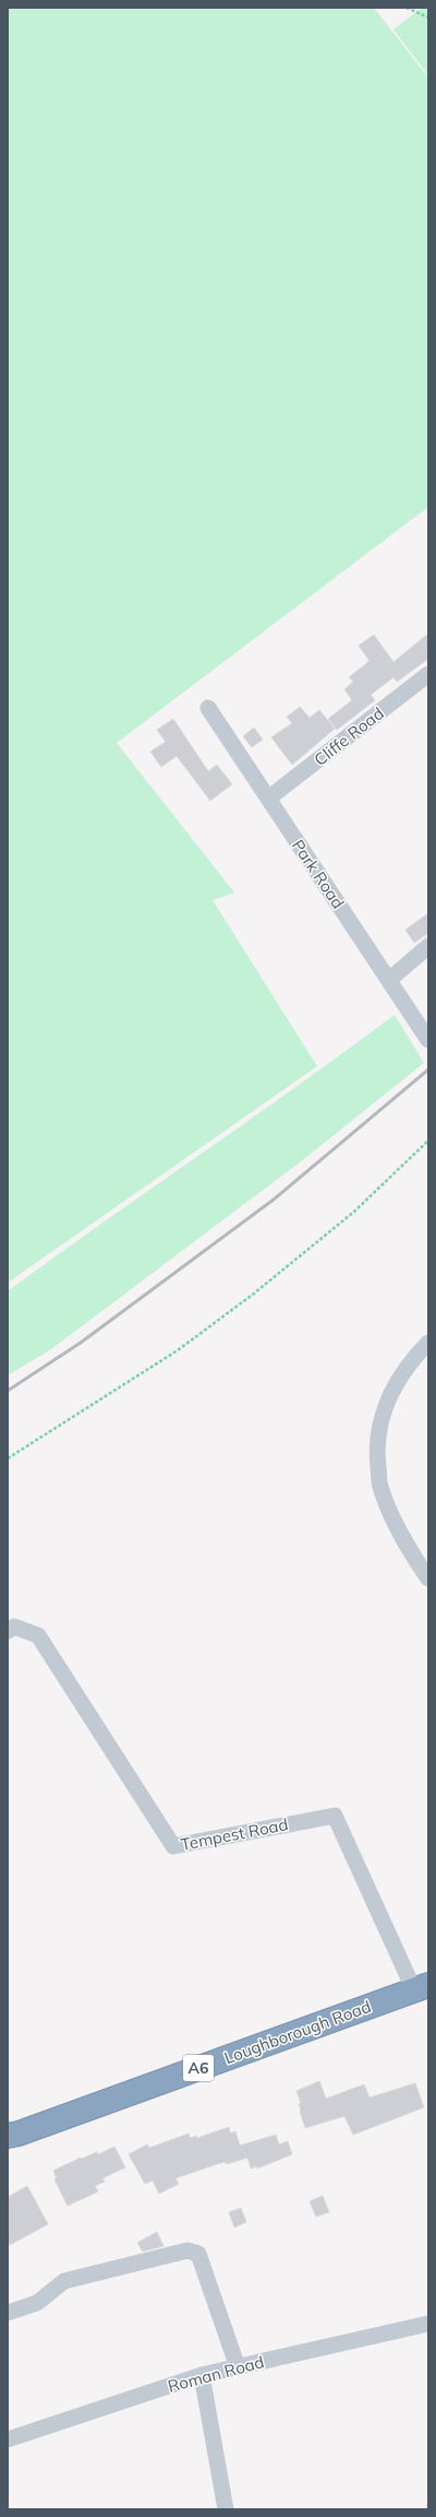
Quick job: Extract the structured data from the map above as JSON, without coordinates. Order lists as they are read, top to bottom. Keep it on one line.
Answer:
{"streets":{"highway":["Loughborough Road","A6"],"street":["Cliffe Road","Park Road","Tempest Road","Roman Road"]},"crossings":[["Cliffe Road","Park Road"],["Tempest Road","Loughborough Road"]]}
